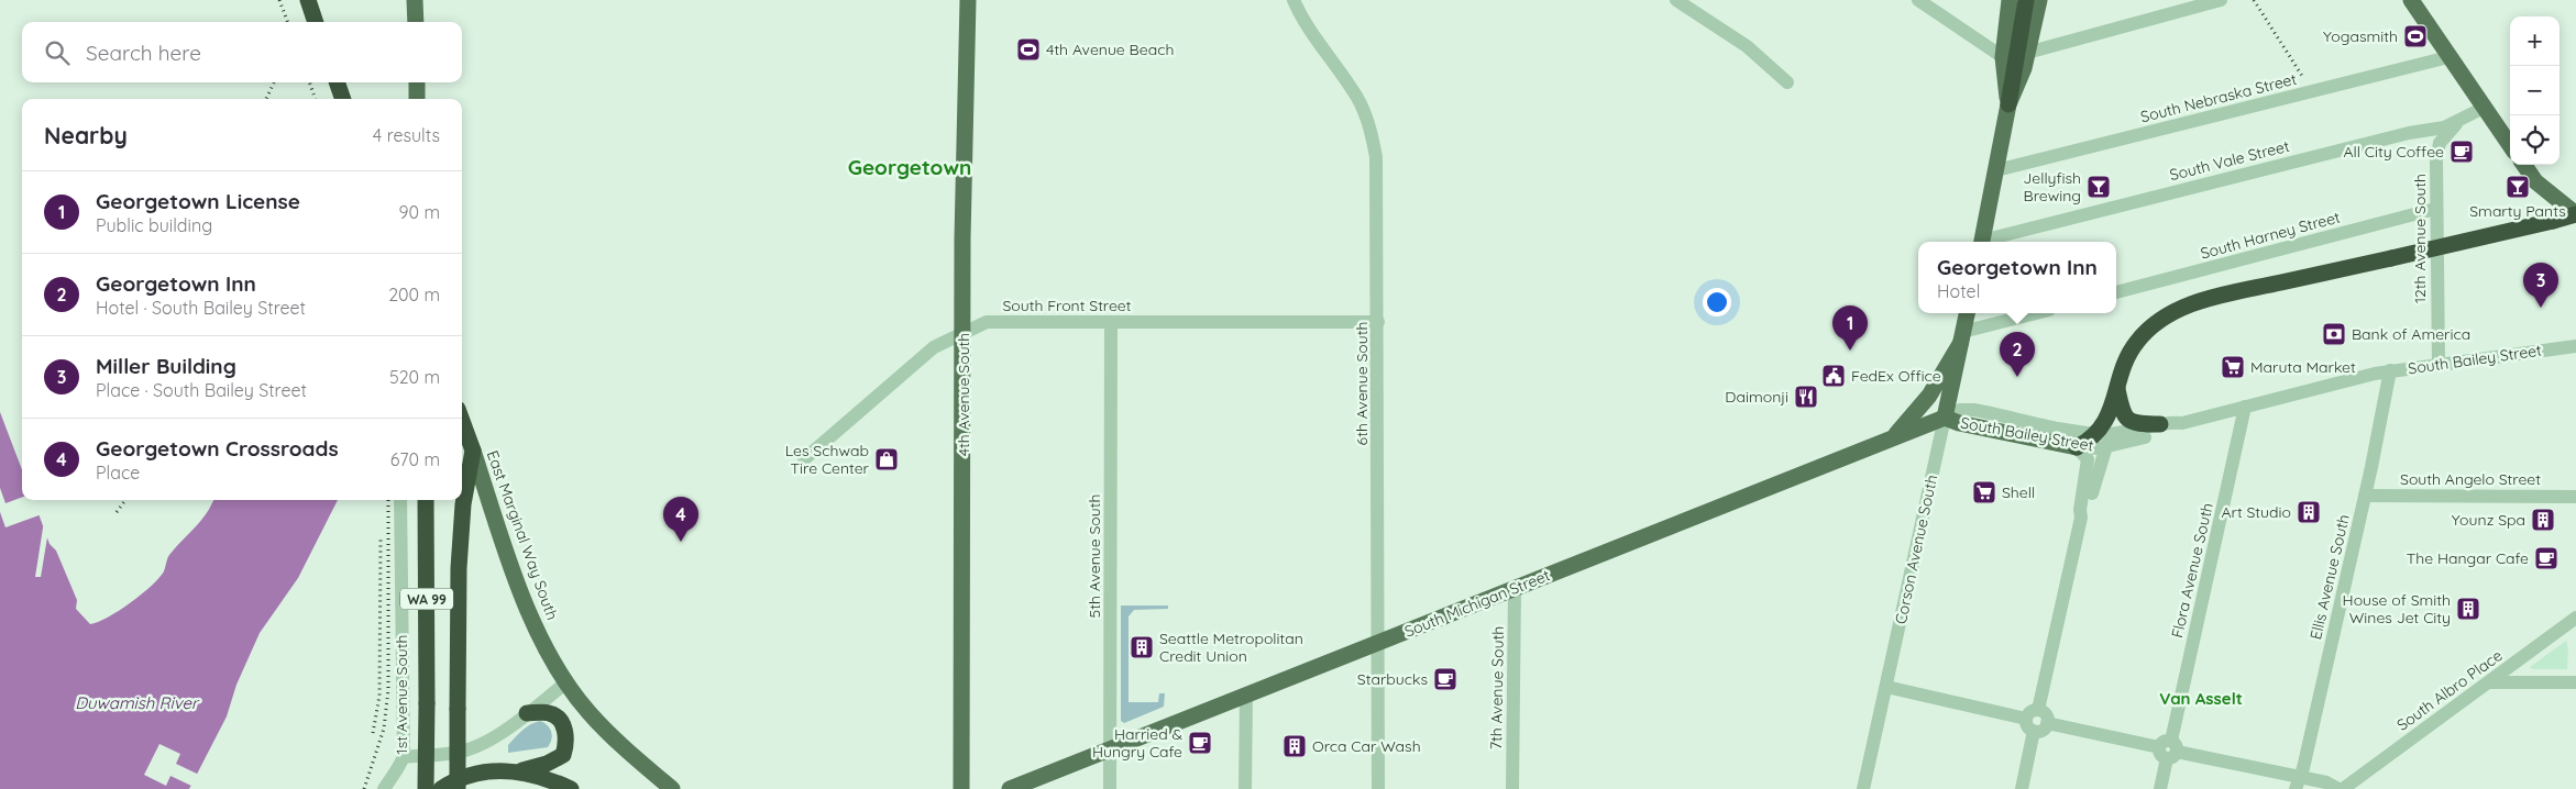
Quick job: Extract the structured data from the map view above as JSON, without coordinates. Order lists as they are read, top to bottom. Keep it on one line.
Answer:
{"streets":{"highway":["East Marginal Way South","WA 99"],"main road":["South Bailey Street","4th Avenue South","Corson Avenue South","South Michigan Street"],"street":["South Nebraska Street","South Vale Street","South Harney Street","12th Avenue South","South Front Street","6th Avenue South","South Angelo Street","5th Avenue South","Flora Avenue South","Ellis Avenue South","7th Avenue South","South Albro Place","1st Avenue South"]},"crossings":[["South Vale Street","12th Avenue South"],["South Harney Street","12th Avenue South"],["12th Avenue South","South Bailey Street"],["South Front Street","6th Avenue South"],["South Front Street","4th Avenue South"],["South Front Street","5th Avenue South"],["South Bailey Street","Corson Avenue South"],["South Bailey Street","Flora Avenue South"],["South Bailey Street","Ellis Avenue South"],["South Bailey Street","South Michigan Street"],["6th Avenue South","South Michigan Street"],["South Angelo Street","Ellis Avenue South"],["East Marginal Way South","WA 99"],["Corson Avenue South","South Michigan Street"],["5th Avenue South","South Michigan Street"],["South Michigan Street","7th Avenue South"]],"districts":["Georgetown","Van Asselt"],"water":["Duwamish River"],"places":{"sports":["Yogasmith","4th Avenue Beach"],"cafe":["All City Coffee","The Hangar Cafe","Starbucks","Harried & Hungry Cafe"],"bar":["Jellyfish Brewing","Smarty Pants"],"bank":["Bank of America"],"supermarket":["Maruta Market","Shell"],"public building":["FedEx Office"],"restaurant":["Daimonji"],"shop":["Les Schwab Tire Center"],"building":["Art Studio","Younz Spa","House of Smith Wines Jet City","Seattle Metropolitan Credit Union","Orca Car Wash"]},"page":{"map_buttons":["+","−"],"search":"Search here","heading":["Nearby","4 results"],"list":[{"mark":"1","name":"Georgetown License","note":"Public building","value":"90 m"},{"mark":"2","name":"Georgetown Inn","note":"Hotel · South Bailey Street","value":"200 m"},{"mark":"3","name":"Miller Building","note":"Place · South Bailey Street","value":"520 m"},{"mark":"4","name":"Georgetown Crossroads","note":"Place","value":"670 m"}],"popup":["Georgetown Inn","Hotel"],"pins":["3","1","2","4"]}}
